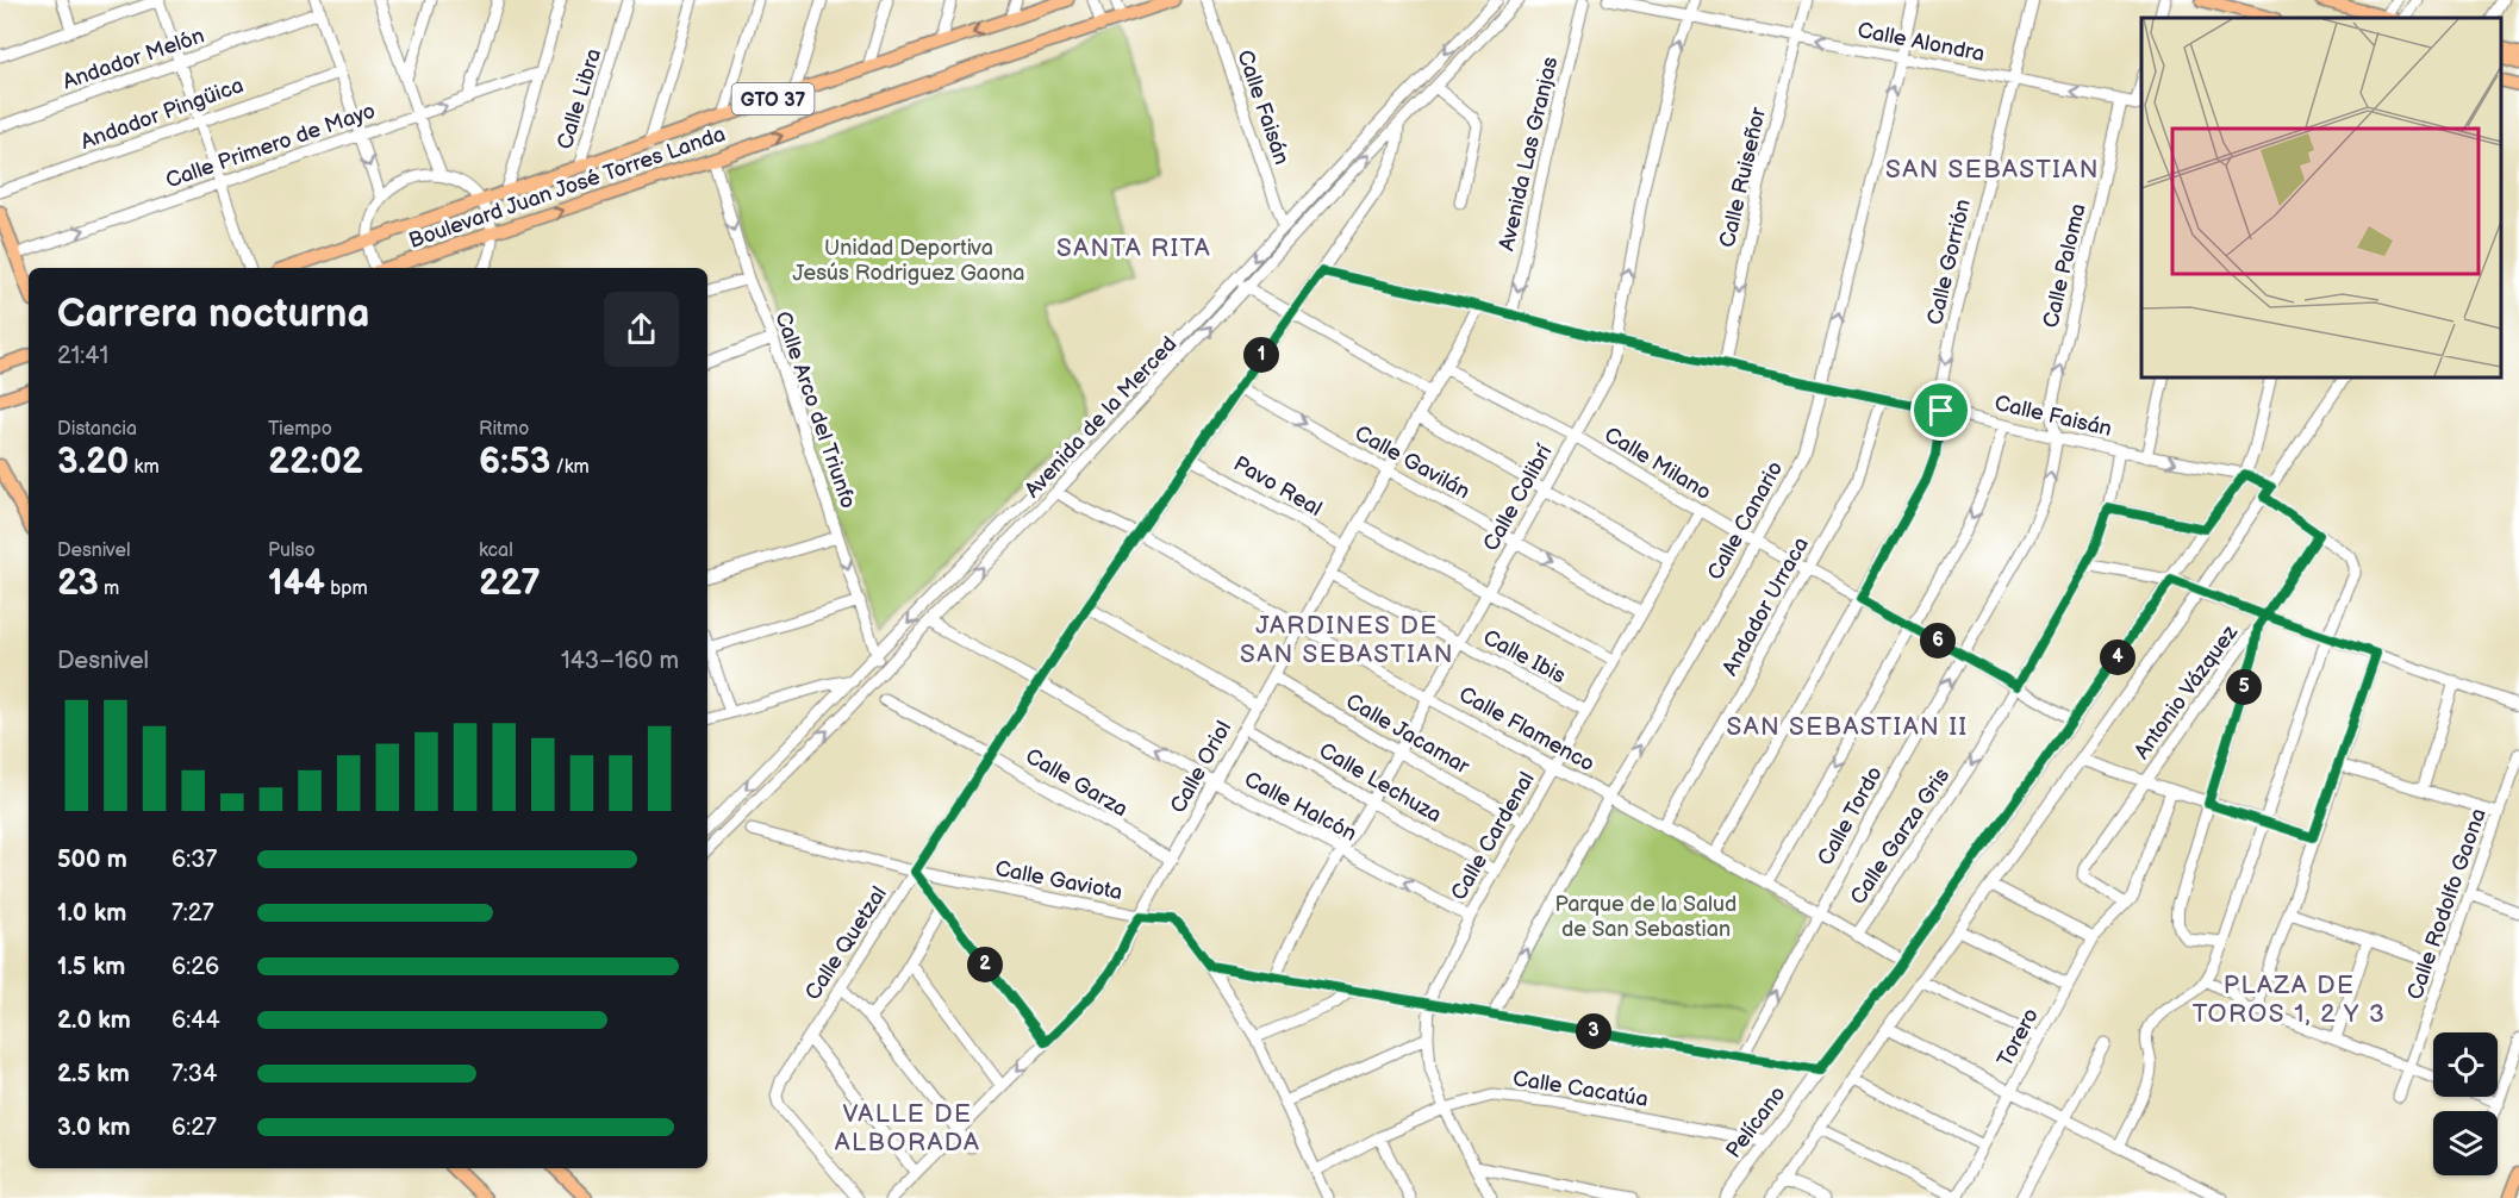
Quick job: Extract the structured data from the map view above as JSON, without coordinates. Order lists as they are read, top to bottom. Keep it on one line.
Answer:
{"streets":{"main road":["GTO 37","Boulevard Juan José Torres Landa"],"street":["Calle Alondra","Andador Melón","Calle Libra","Calle Faisán","Andador Pingüica","Calle Primero de Mayo","Avenida Las Granjas","Calle Ruiseñor","Calle Gorrión","Calle Paloma","Calle Arco del Triunfo","Avenida de la Merced","Calle Gavilán","Calle Milano","Pavo Real","Calle Colibrí","Calle Canario","Andador Urraca","Calle Ibis","Antonio Vázquez","Calle Flamenco","Calle Jacamar","Calle Oriol","Calle Garza","Calle Lechuza","Calle Halcón","Calle Tordo","Calle Cardenal","Calle Garza Gris","Calle Gaviota","Calle Rodolfo Gaona","Calle Quetzal","Torero","Calle Cacatúa","Pelícano"]},"crossings":[["Calle Alondra","Calle Ruiseñor"],["Calle Alondra","Calle Gorrión"],["Calle Alondra","Calle Paloma"],["Calle Alondra","Calle Colibrí"],["Calle Alondra","Calle Canario"],["Calle Libra","Boulevard Juan José Torres Landa"],["Calle Faisán","Avenida Las Granjas"],["Calle Faisán","Calle Ruiseñor"],["Calle Faisán","Calle Gorrión"],["Calle Faisán","Calle Paloma"],["Calle Faisán","Avenida de la Merced"],["Calle Faisán","Calle Colibrí"],["Calle Faisán","Calle Canario"],["Calle Faisán","Andador Urraca"],["Calle Faisán","Calle Oriol"],["Calle Faisán","Calle Tordo"],["Calle Faisán","Calle Garza Gris"],["Calle Faisán","Calle Quetzal"],["Boulevard Juan José Torres Landa","Calle Arco del Triunfo"],["Calle Gorrión","Calle Milano"],["Calle Gorrión","Calle Flamenco"],["Calle Paloma","Calle Tordo"],["Calle Arco del Triunfo","Avenida de la Merced"],["Avenida de la Merced","Calle Flamenco"],["Avenida de la Merced","Calle Halcón"],["Avenida de la Merced","Calle Quetzal"],["Calle Gavilán","Calle Colibrí"],["Calle Gavilán","Calle Oriol"],["Calle Gavilán","Calle Cardenal"],["Calle Gavilán","Calle Quetzal"],["Calle Milano","Calle Colibrí"],["Calle Milano","Calle Canario"],["Calle Milano","Andador Urraca"],["Calle Milano","Calle Oriol"],["Calle Milano","Calle Tordo"],["Calle Milano","Calle Cardenal"],["Calle Milano","Calle Garza Gris"],["Calle Milano","Pelícano"],["Pavo Real","Calle Oriol"],["Pavo Real","Calle Quetzal"],["Calle Colibrí","Calle Ibis"],["Calle Colibrí","Calle Flamenco"],["Calle Colibrí","Calle Jacamar"],["Calle Colibrí","Calle Lechuza"],["Calle Colibrí","Calle Halcón"],["Calle Canario","Calle Flamenco"],["Andador Urraca","Calle Flamenco"],["Calle Ibis","Calle Oriol"],["Calle Ibis","Calle Cardenal"],["Antonio Vázquez","Torero"],["Calle Flamenco","Calle Oriol"],["Calle Flamenco","Calle Tordo"],["Calle Flamenco","Calle Cardenal"],["Calle Flamenco","Calle Garza Gris"],["Calle Flamenco","Calle Quetzal"],["Calle Flamenco","Pelícano"],["Calle Jacamar","Calle Oriol"],["Calle Jacamar","Calle Cardenal"],["Calle Oriol","Calle Garza"],["Calle Oriol","Calle Lechuza"],["Calle Oriol","Calle Halcón"],["Calle Oriol","Calle Gaviota"],["Calle Garza","Calle Quetzal"],["Calle Lechuza","Calle Cardenal"],["Calle Halcón","Calle Cardenal"],["Calle Halcón","Calle Quetzal"],["Calle Cardenal","Calle Cacatúa"],["Calle Gaviota","Calle Quetzal"],["Calle Gaviota","Calle Cacatúa"],["Calle Cacatúa","Pelícano"]],"one_way":["Calle Alondra","Calle Primero de Mayo","Avenida Las Granjas","Calle Ruiseñor","Calle Gorrión","Calle Paloma","Calle Arco del Triunfo","Calle Canario"],"districts":["SAN SEBASTIAN","SANTA RITA","JARDINES DE SAN SEBASTIAN","SAN SEBASTIAN II","PLAZA DE TOROS 1, 2 Y 3","VALLE DE ALBORADA"],"parks":["Unidad Deportiva Jesús Rodriguez Gaona","Parque de la Salud de San Sebastian"],"page":{"heading":["Carrera nocturna","21:41"],"pins":["1","6","4","5","2","3"],"stats":[["Distancia","3.20 km"],["Tiempo","22:02"],["Ritmo","6:53 /km"],["Desnivel","23 m"],["Pulso","144 bpm"],["kcal","227"]],"chart":["Desnivel","143–160 m"],"list":[{"name":"500 m","note":"6:37"},{"name":"1.0 km","note":"7:27"},{"name":"1.5 km","note":"6:26"},{"name":"2.0 km","note":"6:44"},{"name":"2.5 km","note":"7:34"},{"name":"3.0 km","note":"6:27"}]}}
